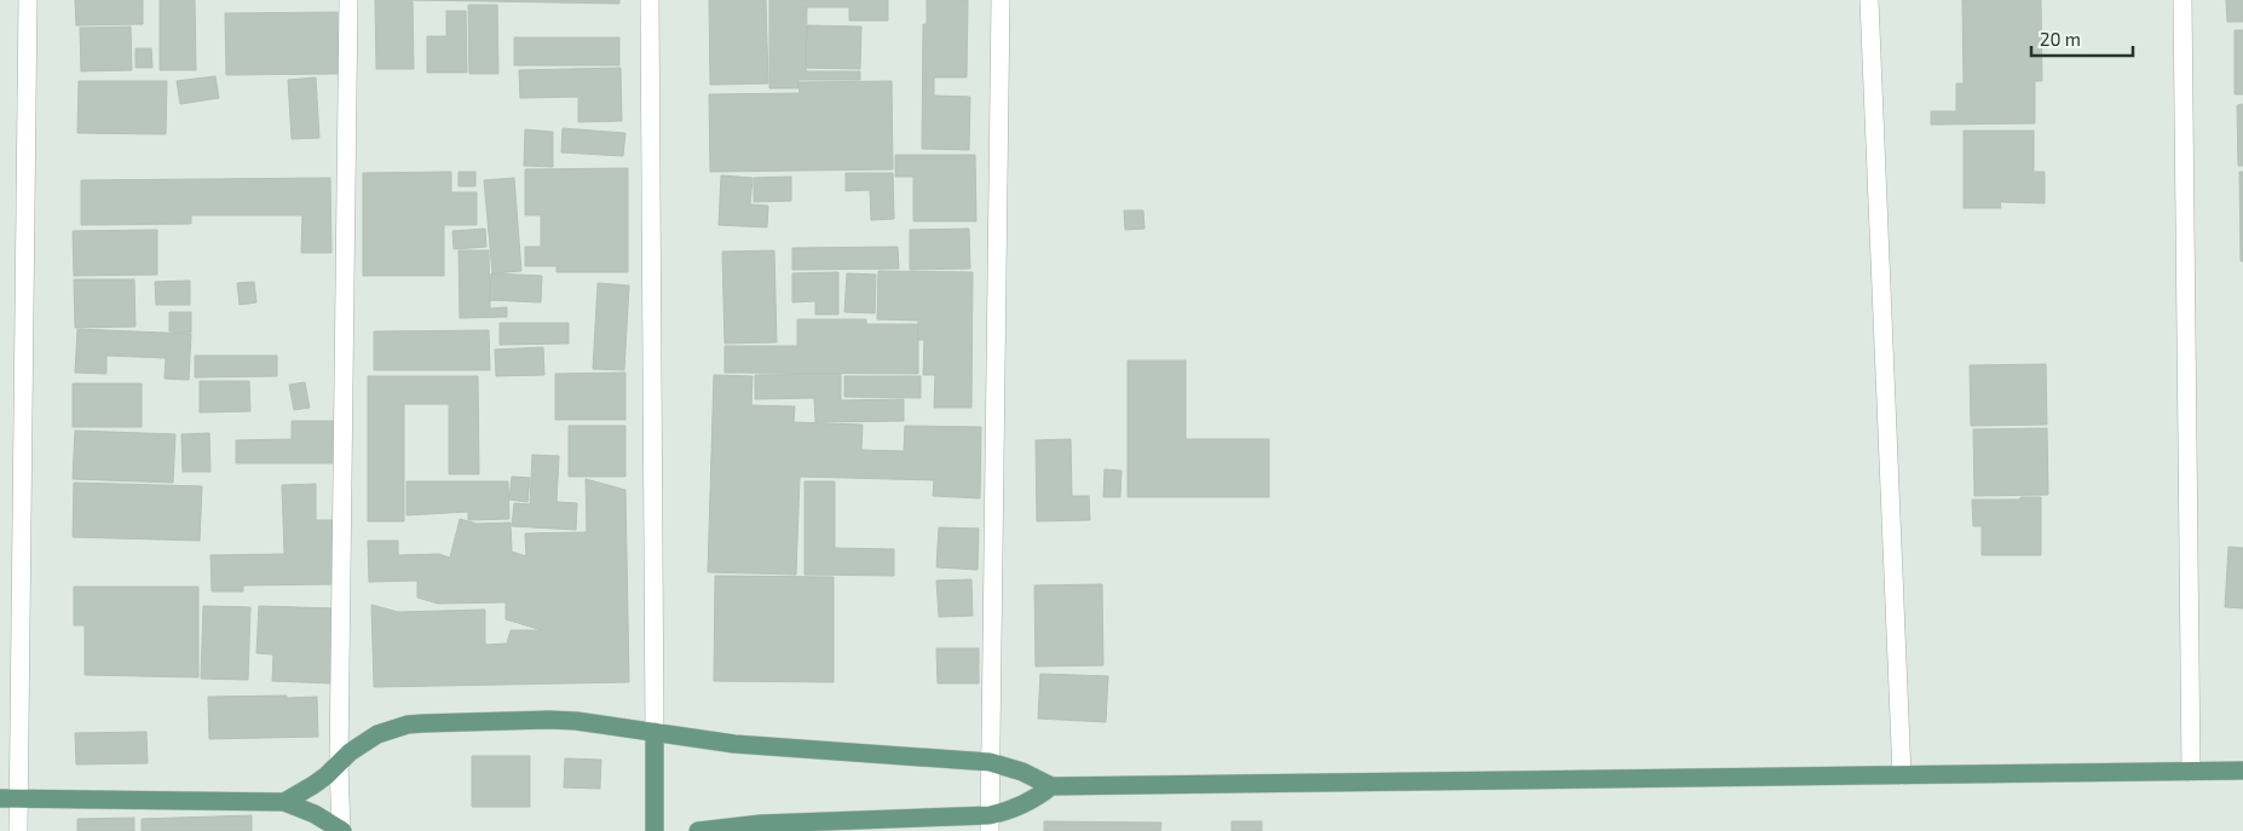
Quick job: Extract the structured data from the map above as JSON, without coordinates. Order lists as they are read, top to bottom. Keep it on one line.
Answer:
{"scale_bar":"20 m"}
